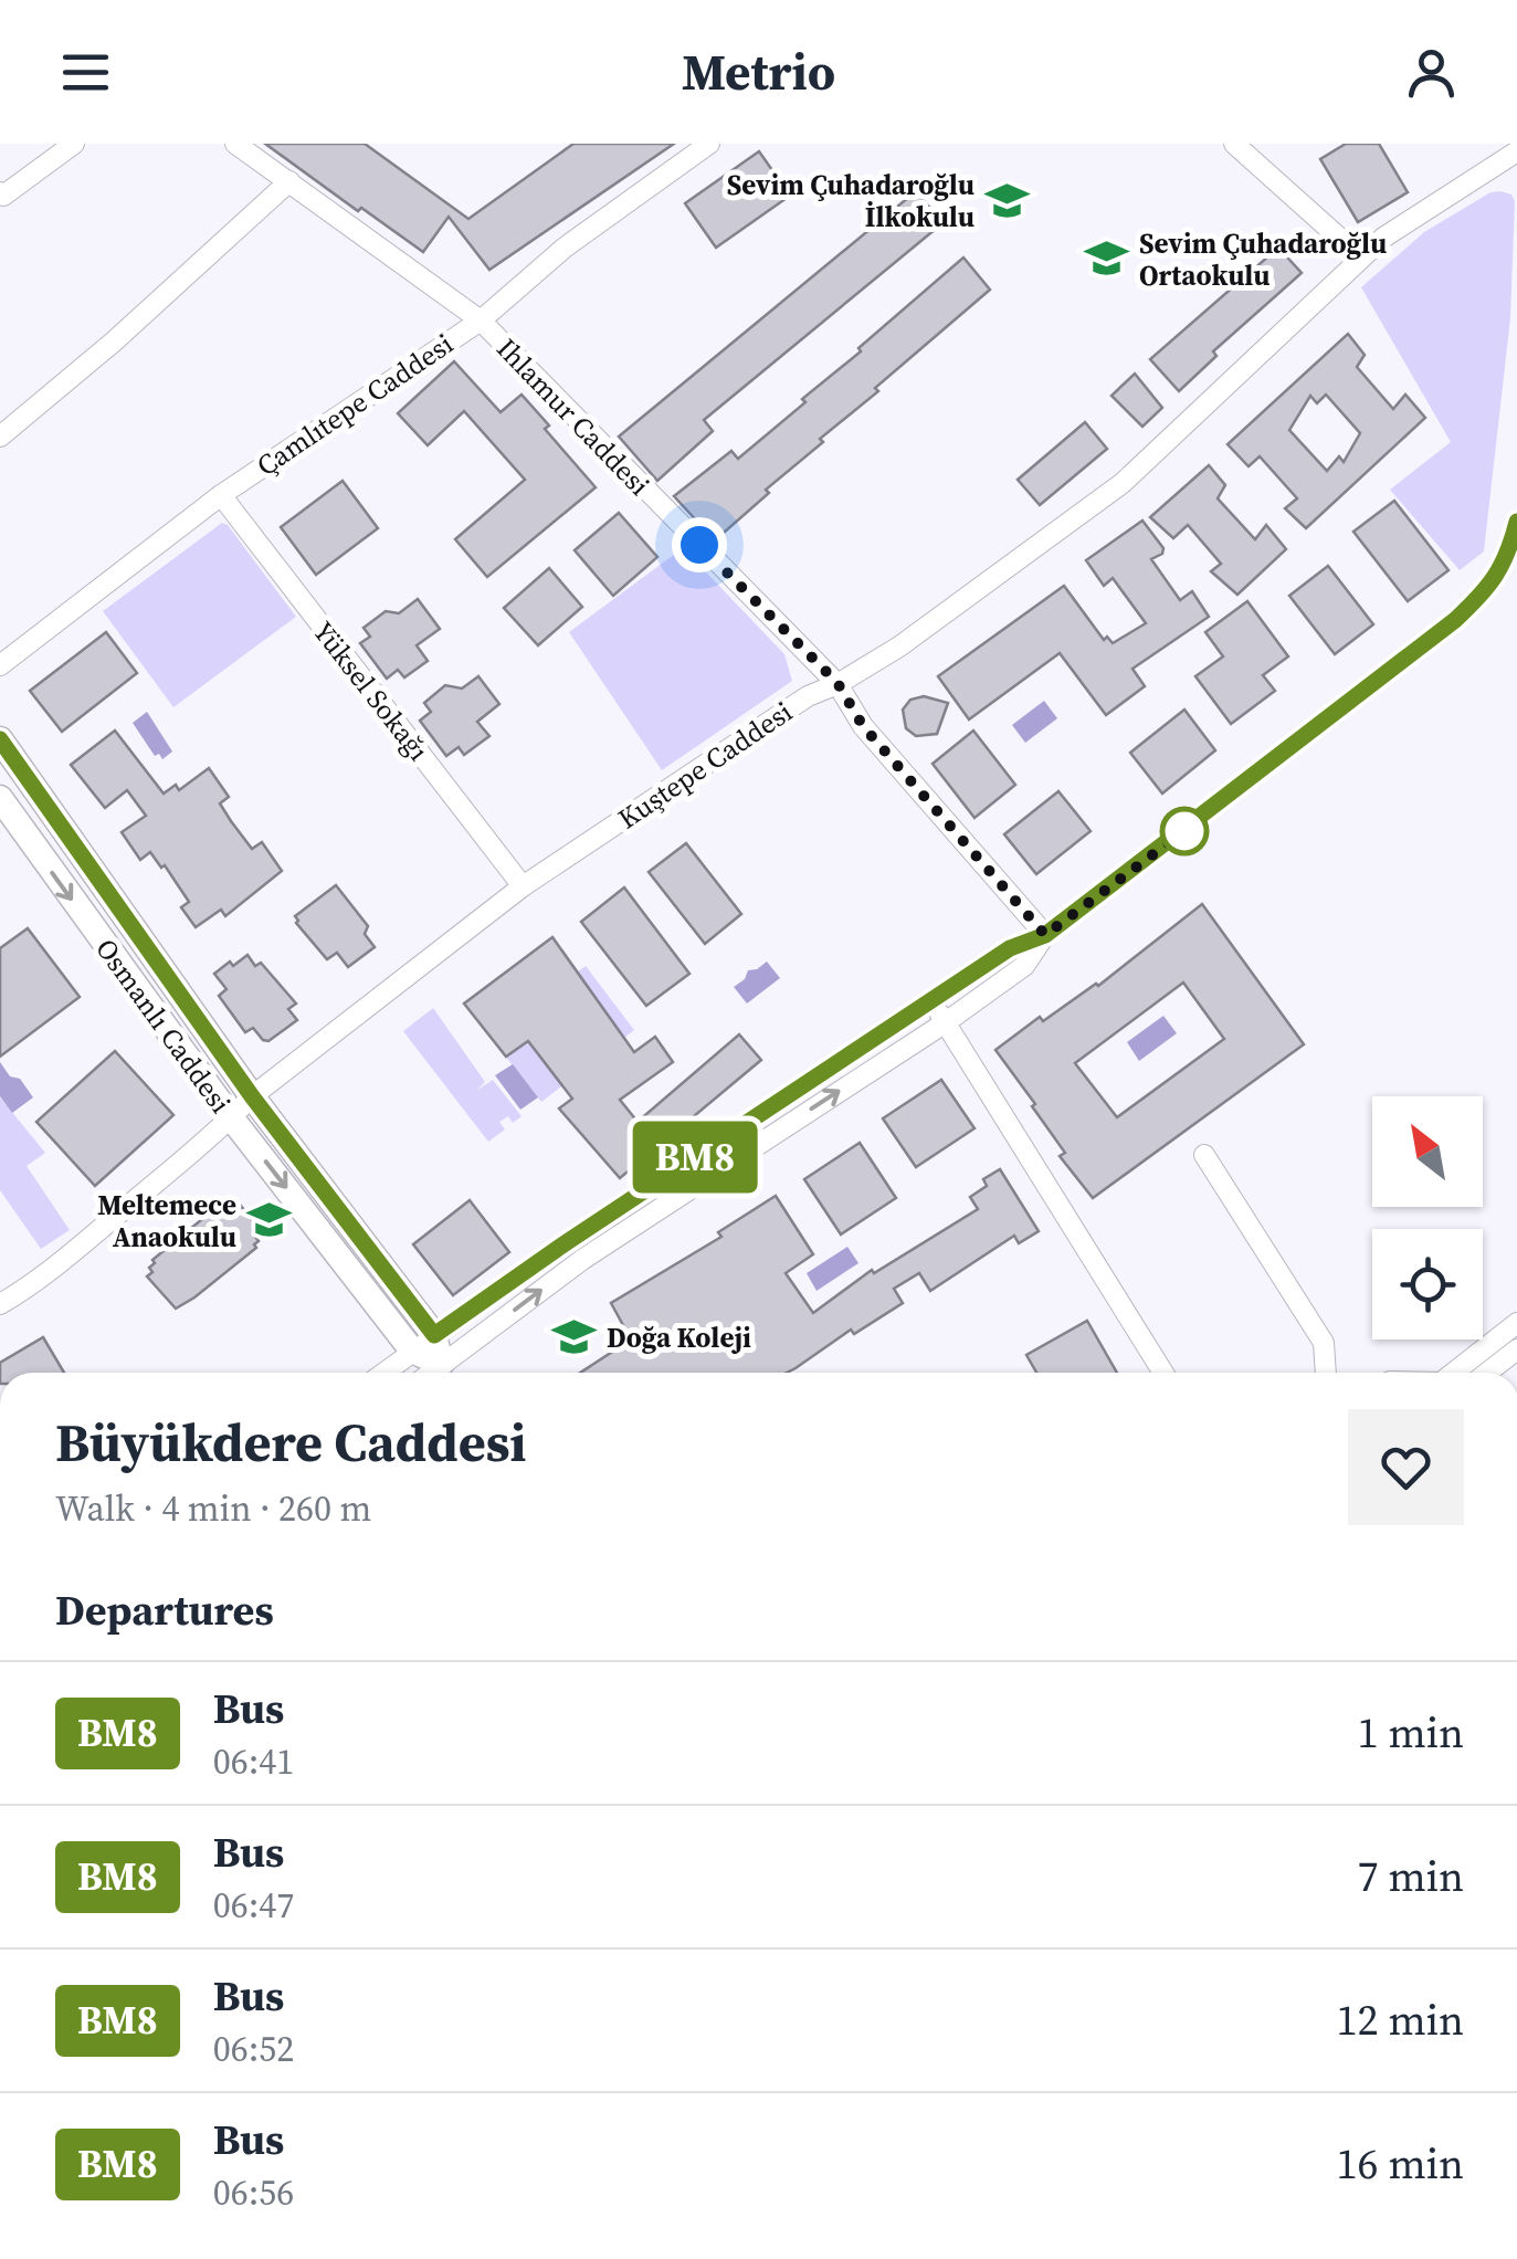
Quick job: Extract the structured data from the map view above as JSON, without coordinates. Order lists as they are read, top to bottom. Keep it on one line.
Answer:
{"streets":{"main road":["Osmanlı Caddesi"],"street":["Çamlıtepe Caddesi","Ihlamur Caddesi","Yüksel Sokağı","Kuştepe Caddesi"]},"crossings":[["Çamlıtepe Caddesi","Ihlamur Caddesi"],["Çamlıtepe Caddesi","Yüksel Sokağı"],["Ihlamur Caddesi","Kuştepe Caddesi"],["Yüksel Sokağı","Kuştepe Caddesi"],["Kuştepe Caddesi","Osmanlı Caddesi"]],"places":{"school or university":["Sevim Çuhadaroğlu İlkokulu","Sevim Çuhadaroğlu Ortaokulu","Meltemece Anaokulu","Doğa Koleji"]},"lines":["bus line BM8"],"north":"top left","page":{"header":"Metrio","on_map":"BM8","heading":[["Büyükdere Caddesi","Walk · 4 min · 260 m"],"Departures"],"list":[{"mark":"BM8","name":"Bus","note":"06:41","value":"1 min"},{"mark":"BM8","name":"Bus","note":"06:47","value":"7 min"},{"mark":"BM8","name":"Bus","note":"06:52","value":"12 min"},{"mark":"BM8","name":"Bus","note":"06:56","value":"16 min"}]}}
